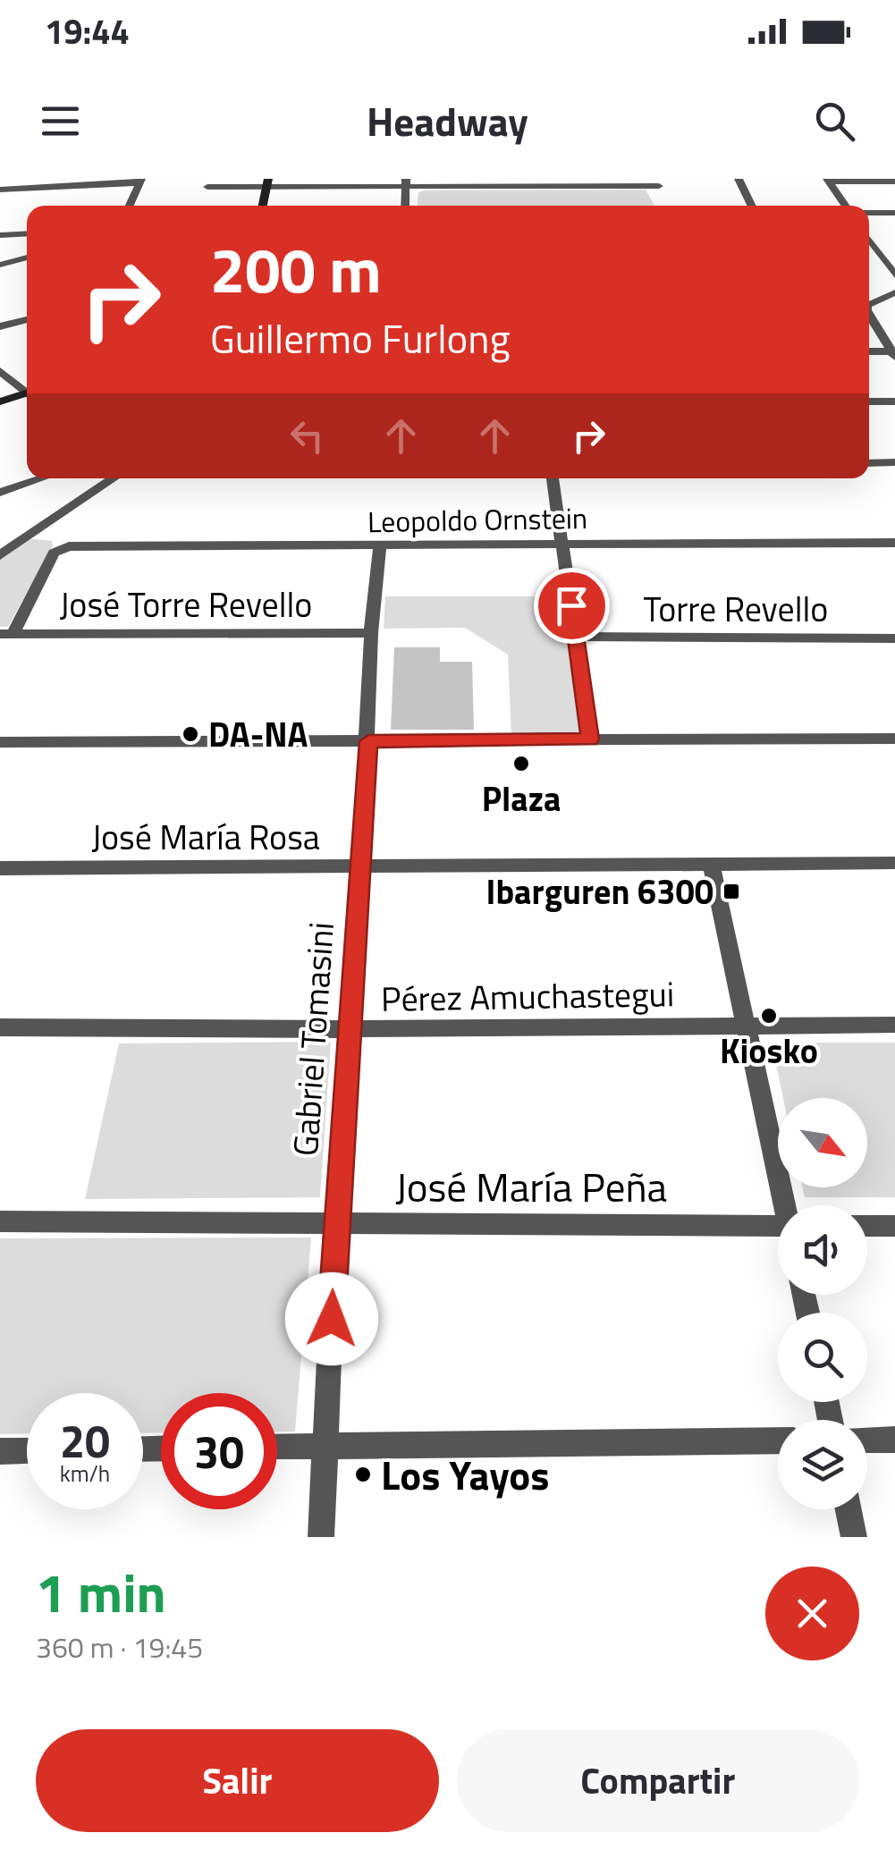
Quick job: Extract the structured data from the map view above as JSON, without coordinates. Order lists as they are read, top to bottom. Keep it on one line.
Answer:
{"streets":{"street":["Leopoldo Ornstein","José Torre Revello","Torre Revello","José María Rosa","Pérez Amuchastegui","Gabriel Tomasini","José María Peña"]},"crossings":[["Leopoldo Ornstein","José Torre Revello"],["Leopoldo Ornstein","Gabriel Tomasini"],["José Torre Revello","Gabriel Tomasini"],["José María Rosa","Gabriel Tomasini"],["Pérez Amuchastegui","Gabriel Tomasini"],["Gabriel Tomasini","José María Peña"]],"places":{"other":["DA-NA","Plaza","Kiosko","Los Yayos"],"transit":["Ibarguren 6300"]},"north":"bottom right","page":{"status":"19:44","header":"Headway","turn":["200 m","Guillermo Furlong"],"speed":"20 km/h","limit":"30","heading":["1 min","360 m · 19:45"],"buttons":["Salir","Compartir"]}}
